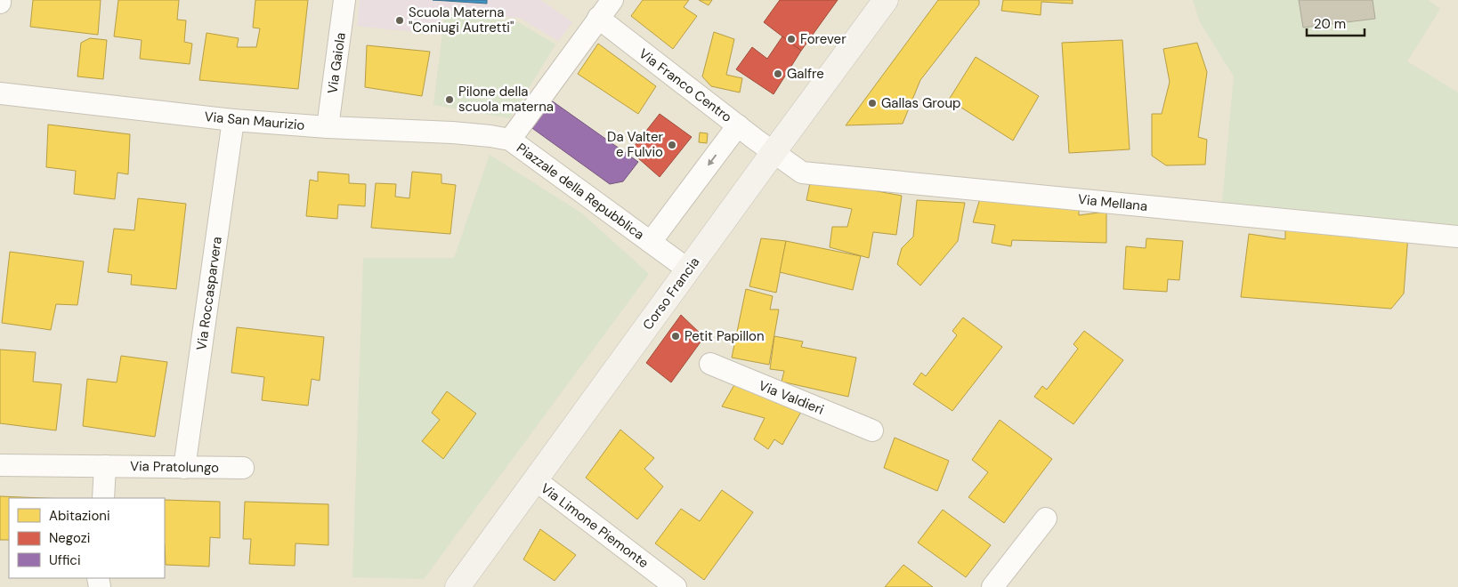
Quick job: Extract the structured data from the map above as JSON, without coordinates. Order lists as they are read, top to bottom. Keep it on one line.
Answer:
{"streets":{"main road":["Corso Francia"],"street":["Via Gaiola","Via Franco Centro","Via San Maurizio","Piazzale della Repubblica","Via Mellana","Via Roccasparvera","Via Valdieri","Via Pratolungo","Via Limone Piemonte"]},"crossings":[["Via Gaiola","Via San Maurizio"],["Via Franco Centro","Piazzale della Repubblica"],["Via Franco Centro","Via Mellana"],["Via Franco Centro","Corso Francia"],["Via San Maurizio","Piazzale della Repubblica"],["Via San Maurizio","Via Roccasparvera"],["Piazzale della Repubblica","Corso Francia"],["Via Mellana","Corso Francia"],["Via Roccasparvera","Via Pratolungo"],["Corso Francia","Via Limone Piemonte"]],"places":["Scuola Materna \"Coniugi Autretti\"","Forever","Galfre","Pilone della scuola materna","Gallas Group","Da Valter e Fulvio","Petit Papillon"],"legend":["Abitazioni","Negozi","Uffici"],"scale_bar":"20 m"}
